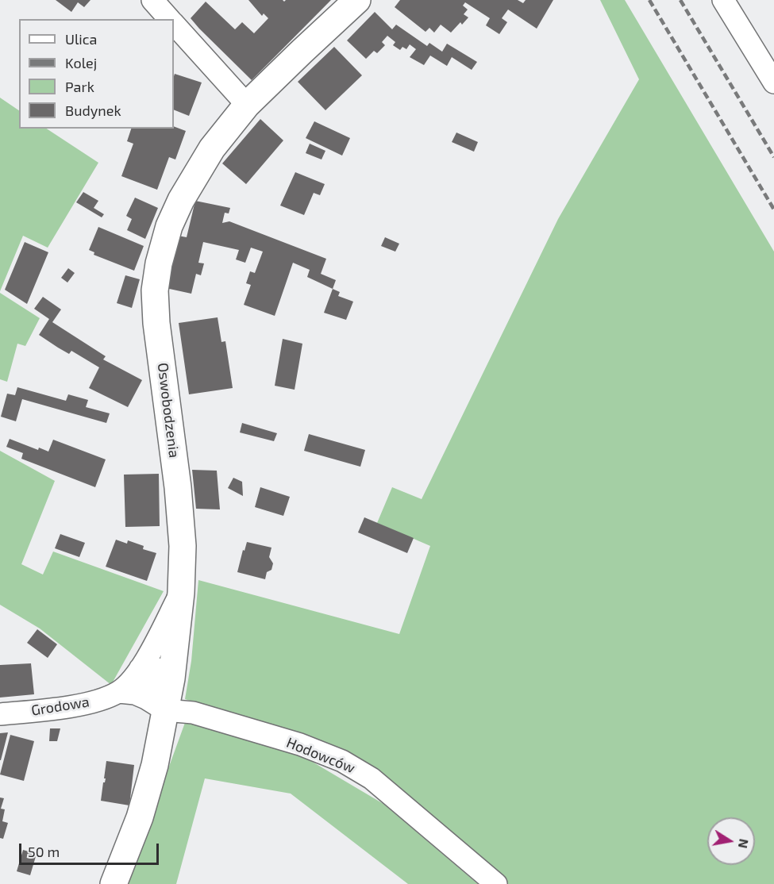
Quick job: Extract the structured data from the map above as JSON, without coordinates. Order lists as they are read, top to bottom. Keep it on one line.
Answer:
{"streets":{"street":["Oswobodzenia","Grodowa","Hodowców"]},"crossings":[["Oswobodzenia","Grodowa"],["Oswobodzenia","Hodowców"]],"legend":["Ulica","Kolej","Park","Budynek"],"scale_bar":"50 m","north":"right"}
